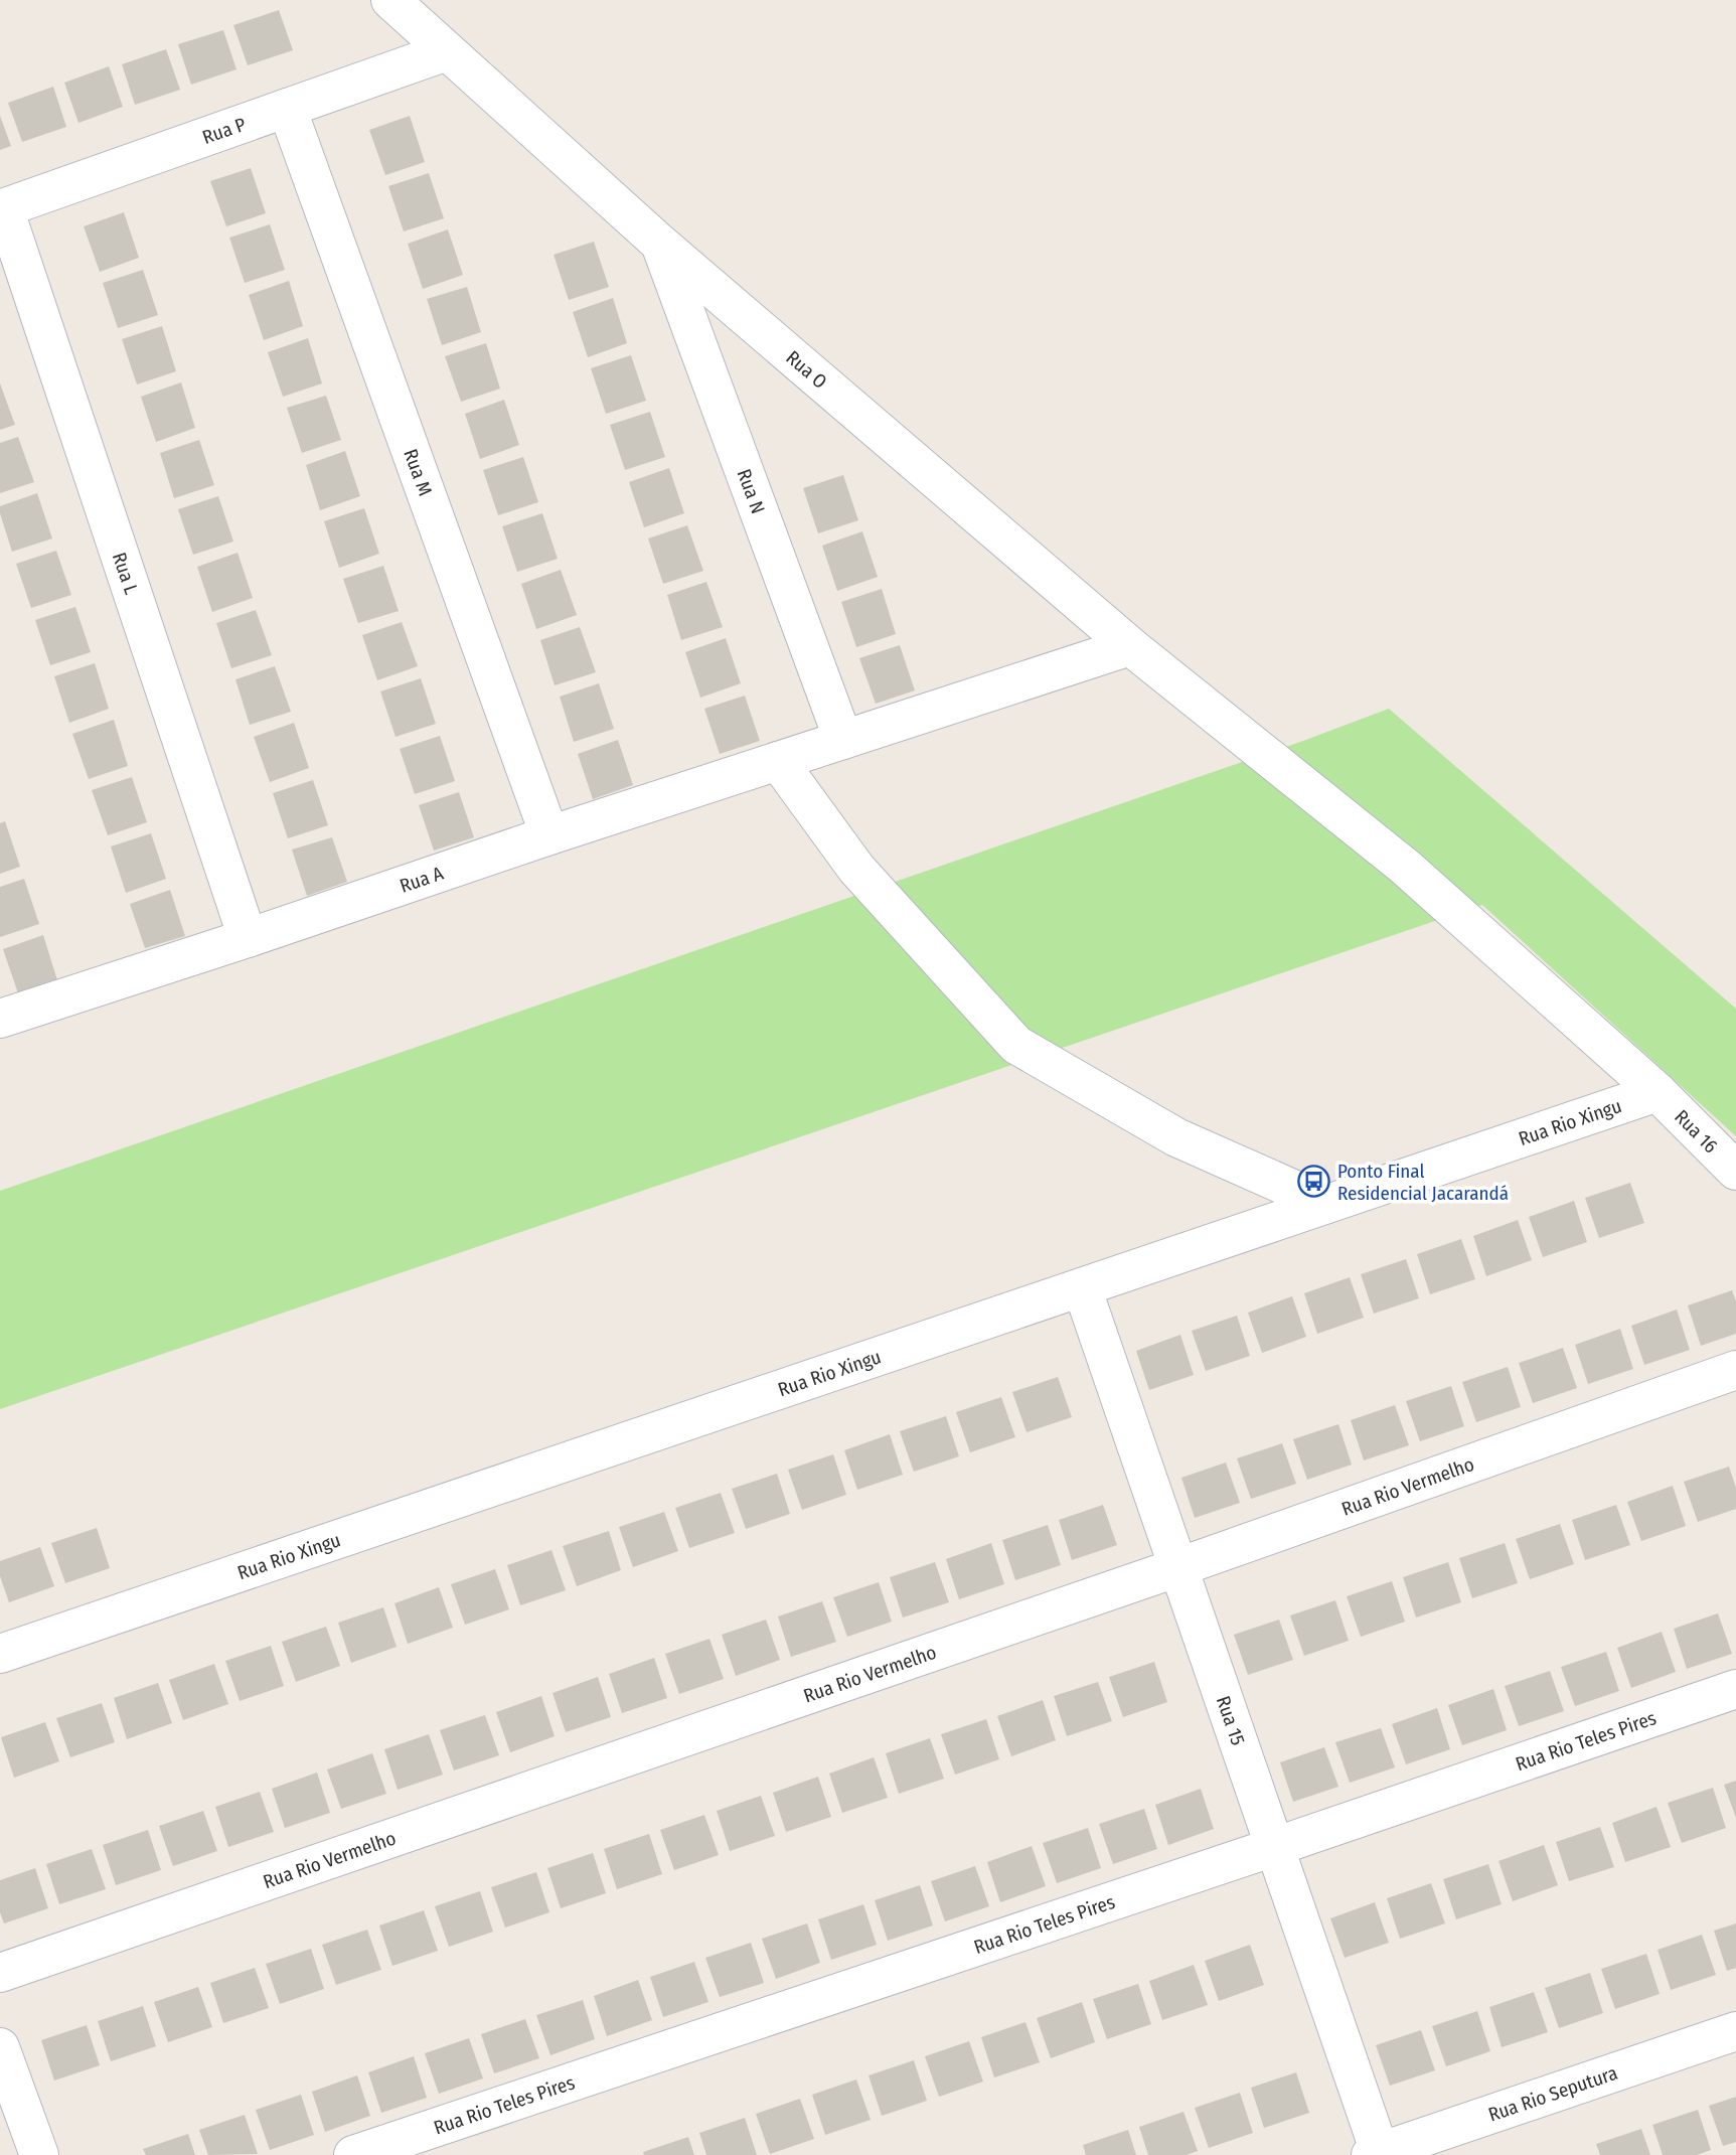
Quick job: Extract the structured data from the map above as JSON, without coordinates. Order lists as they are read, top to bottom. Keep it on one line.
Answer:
{"streets":{"street":["Rua P","Rua O","Rua M","Rua N","Rua L","Rua A","Rua Rio Xingu","Rua 16","Rua Rio Vermelho","Rua 15","Rua Rio Teles Pires","Rua Rio Seputura"]},"crossings":[["Rua P","Rua O"],["Rua P","Rua M"],["Rua P","Rua L"],["Rua O","Rua N"],["Rua O","Rua A"],["Rua O","Rua 16"],["Rua M","Rua A"],["Rua N","Rua A"],["Rua L","Rua A"],["Rua Rio Xingu","Rua 16"],["Rua Rio Xingu","Rua 15"],["Rua Rio Vermelho","Rua 15"],["Rua 15","Rua Rio Teles Pires"],["Rua 15","Rua Rio Seputura"]],"places":{"bus stop":["Ponto Final Residencial Jacarandá"]}}
